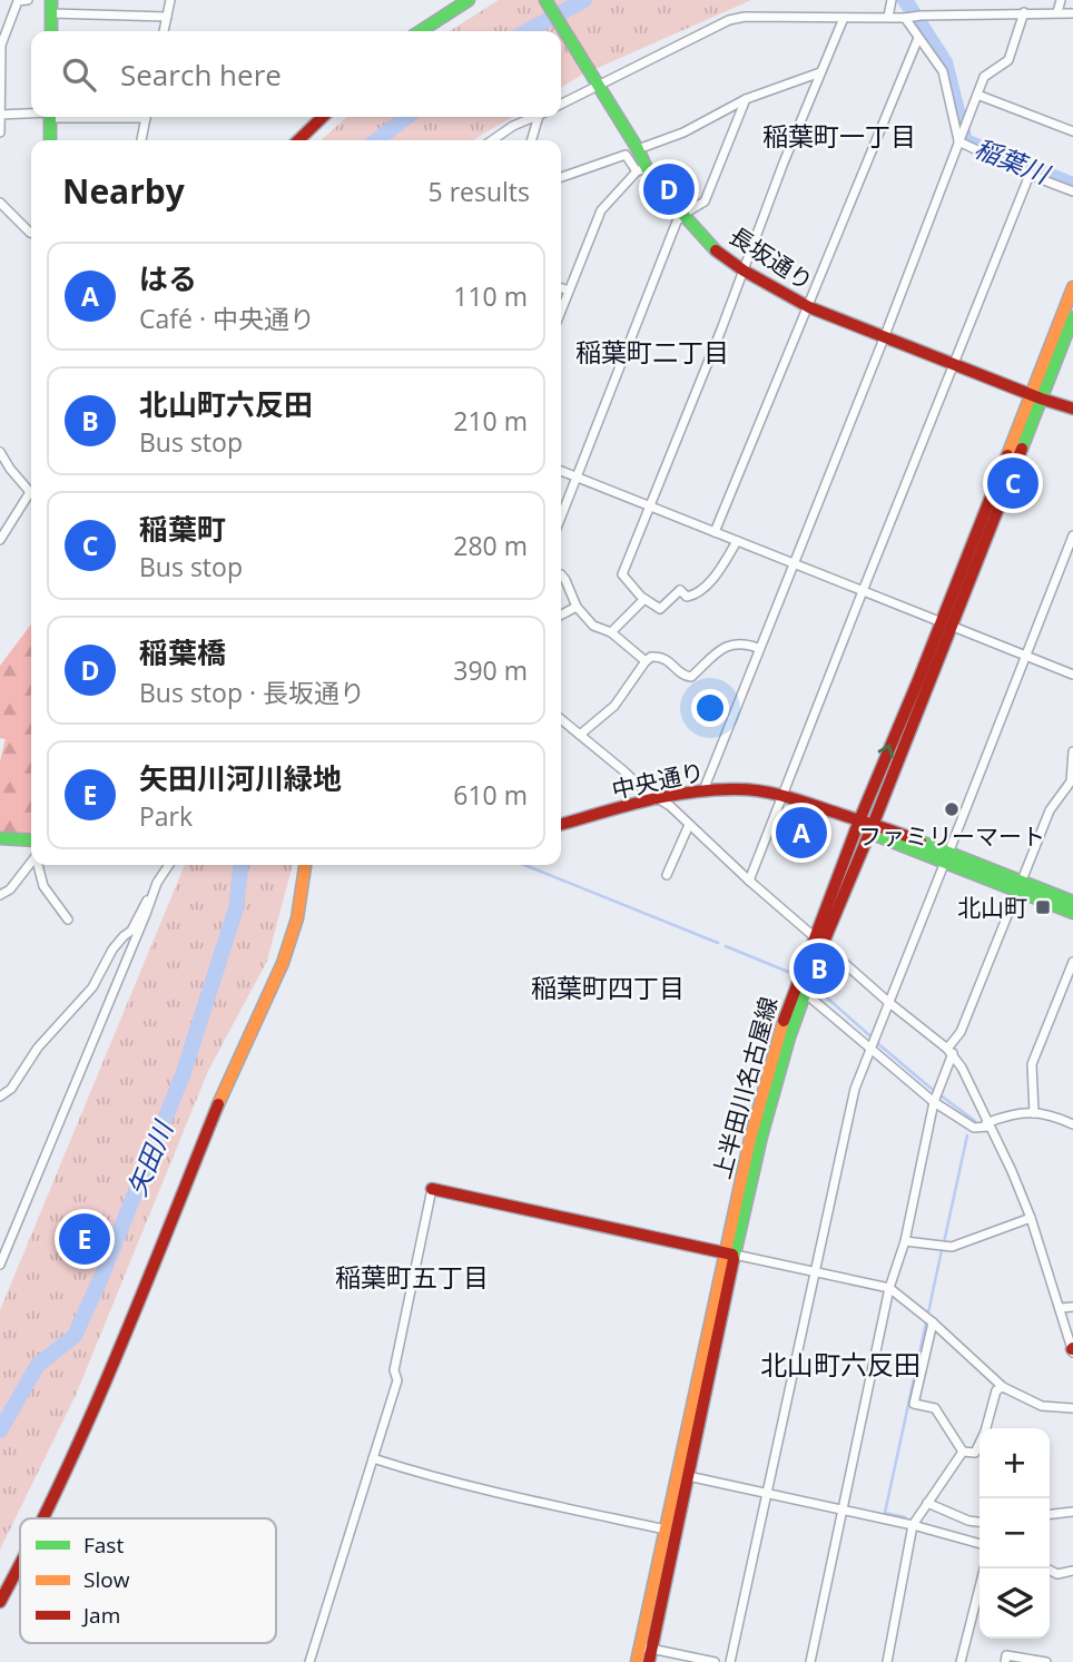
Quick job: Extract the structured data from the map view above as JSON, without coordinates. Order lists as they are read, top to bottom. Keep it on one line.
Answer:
{"streets":{"street":["長坂通り","中央通り","上半田川名古屋線"]},"crossings":[["長坂通り","上半田川名古屋線"],["中央通り","上半田川名古屋線"]],"districts":["稲葉町一丁目","稲葉町二丁目","稲葉町四丁目","稲葉町五丁目","北山町六反田"],"water":["稲葉川","矢田川"],"places":{"other":["ファミリーマート"],"transit":["北山町"]},"legend":["Fast","Slow","Jam"],"page":{"search":"Search here","heading":["Nearby","5 results"],"pins":["D","C","A","B","E"],"list":[{"mark":"A","name":"はる","note":"Café · 中央通り","value":"110 m"},{"mark":"B","name":"北山町六反田","note":"Bus stop","value":"210 m"},{"mark":"C","name":"稲葉町","note":"Bus stop","value":"280 m"},{"mark":"D","name":"稲葉橋","note":"Bus stop · 長坂通り","value":"390 m"},{"mark":"E","name":"矢田川河川緑地","note":"Park","value":"610 m"}],"map_buttons":["+","−"]}}
